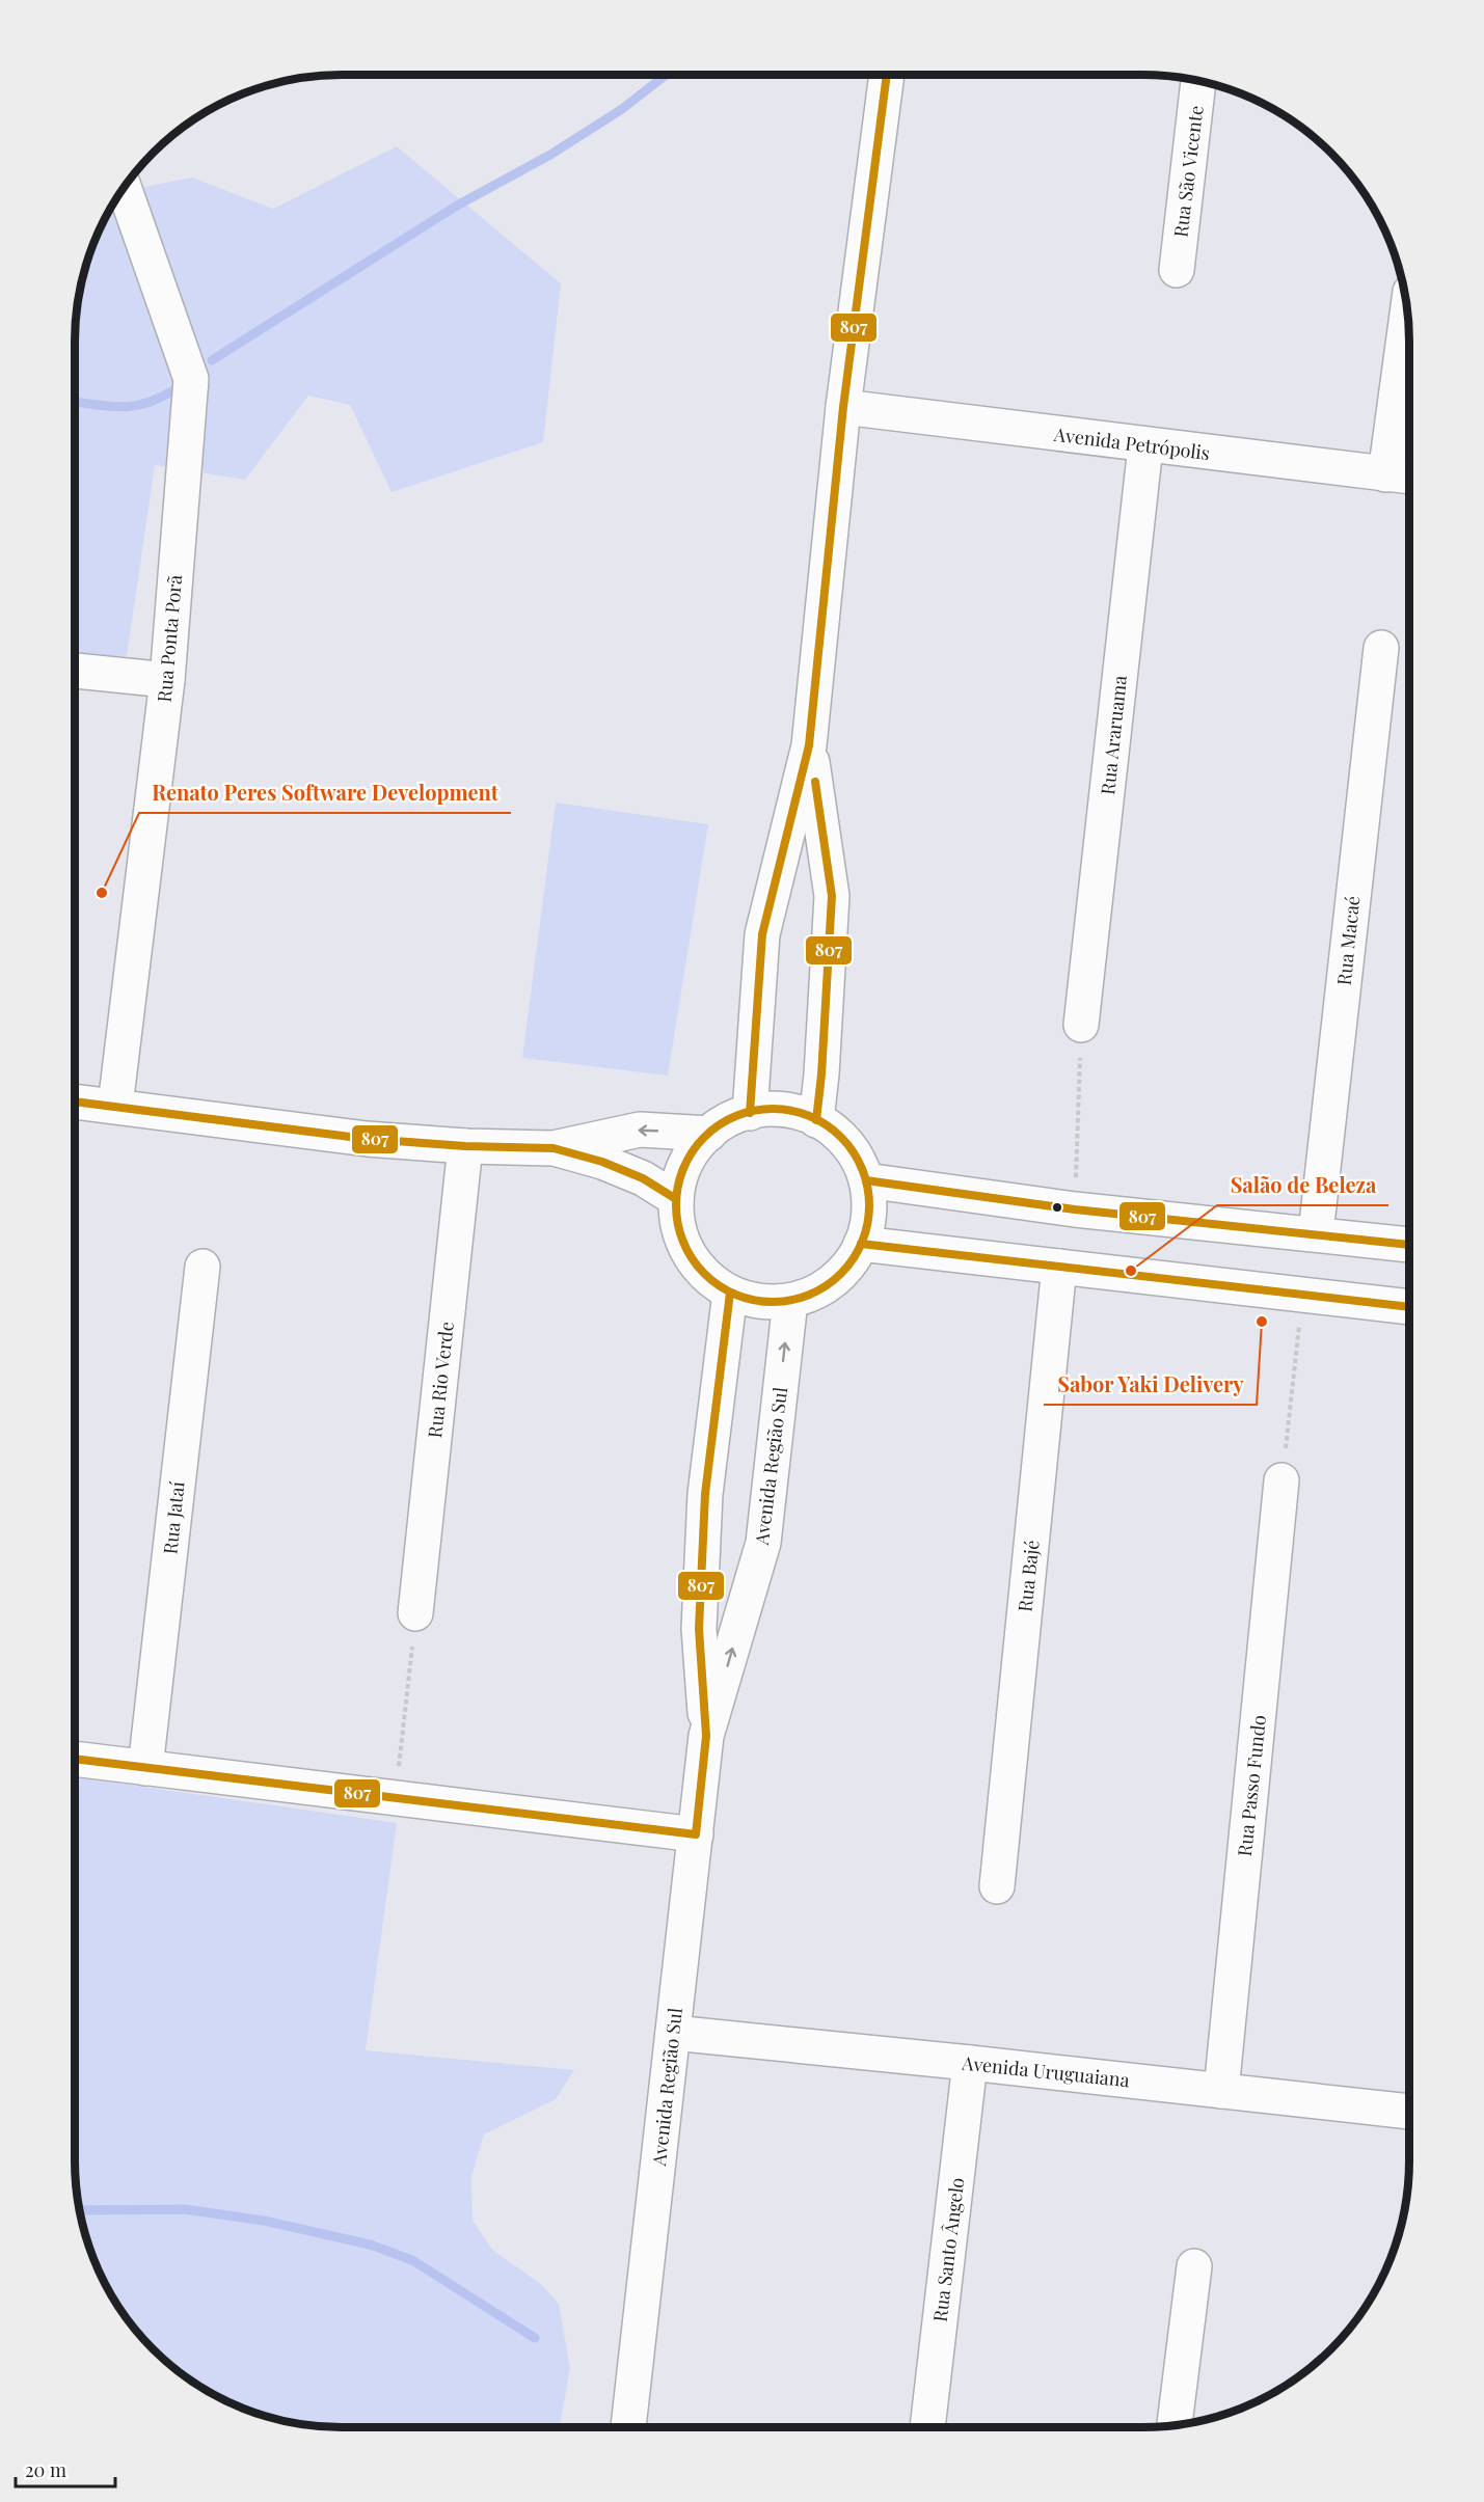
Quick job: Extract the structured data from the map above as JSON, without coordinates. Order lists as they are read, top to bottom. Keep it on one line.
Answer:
{"streets":{"street":["Rua São Vicente","Avenida Petrópolis","Rua Ponta Porã","Rua Araruama","Rua Macaé","Rua Rio Verde","Avenida Região Sul","Rua Jataí","Rua Bajé","Rua Passo Fundo","Avenida Uruguaiana","Rua Santo Ângelo"]},"crossings":[["Avenida Petrópolis","Rua Araruama"],["Avenida Região Sul","Avenida Uruguaiana"],["Rua Passo Fundo","Avenida Uruguaiana"],["Avenida Uruguaiana","Rua Santo Ângelo"]],"places":["Renato Peres Software Development","Salão de Beleza","Sabor Yaki Delivery"],"lines":["transit line 807"],"scale_bar":"20 m"}
